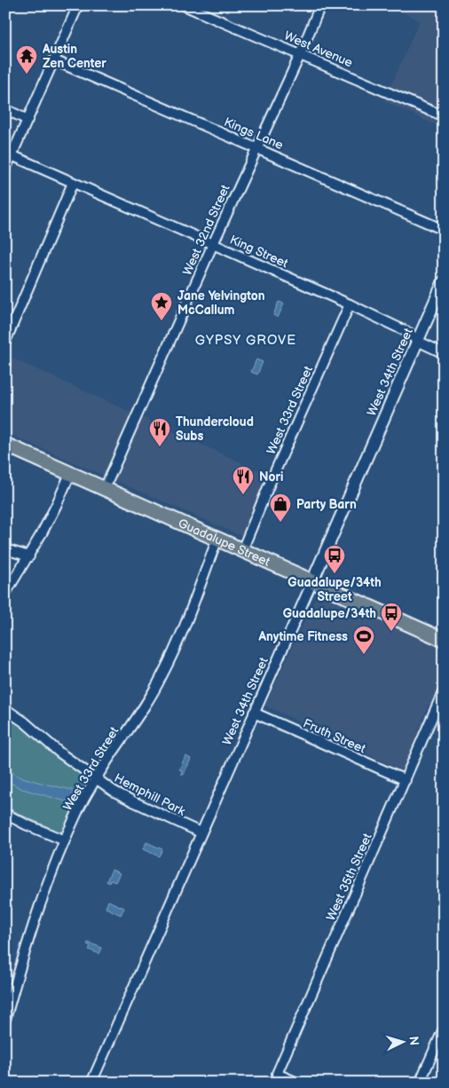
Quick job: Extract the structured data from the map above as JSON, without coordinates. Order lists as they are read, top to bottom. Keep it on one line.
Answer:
{"streets":{"main road":["Guadalupe Street"],"street":["West Avenue","Kings Lane","West 32nd Street","King Street","West 34th Street","West 33rd Street","Fruth Street","Hemphill Park","West 35th Street"]},"crossings":[["West Avenue","West 32nd Street"],["Kings Lane","West 32nd Street"],["West 32nd Street","King Street"],["West 32nd Street","Guadalupe Street"],["King Street","West 34th Street"],["King Street","West 33rd Street"],["West 34th Street","Guadalupe Street"],["West 34th Street","Fruth Street"],["West 34th Street","Hemphill Park"],["West 33rd Street","Guadalupe Street"],["West 33rd Street","Hemphill Park"],["Fruth Street","West 35th Street"]],"districts":["GYPSY GROVE"],"places":{"temple":["Austin Zen Center"],"place":["Jane Yelvington McCallum"],"restaurant":["Thundercloud Subs","Nori"],"shop":["Party Barn"],"bus stop":["Guadalupe/34th Street","Guadalupe/34th"],"sports":["Anytime Fitness"]},"north":"right"}
